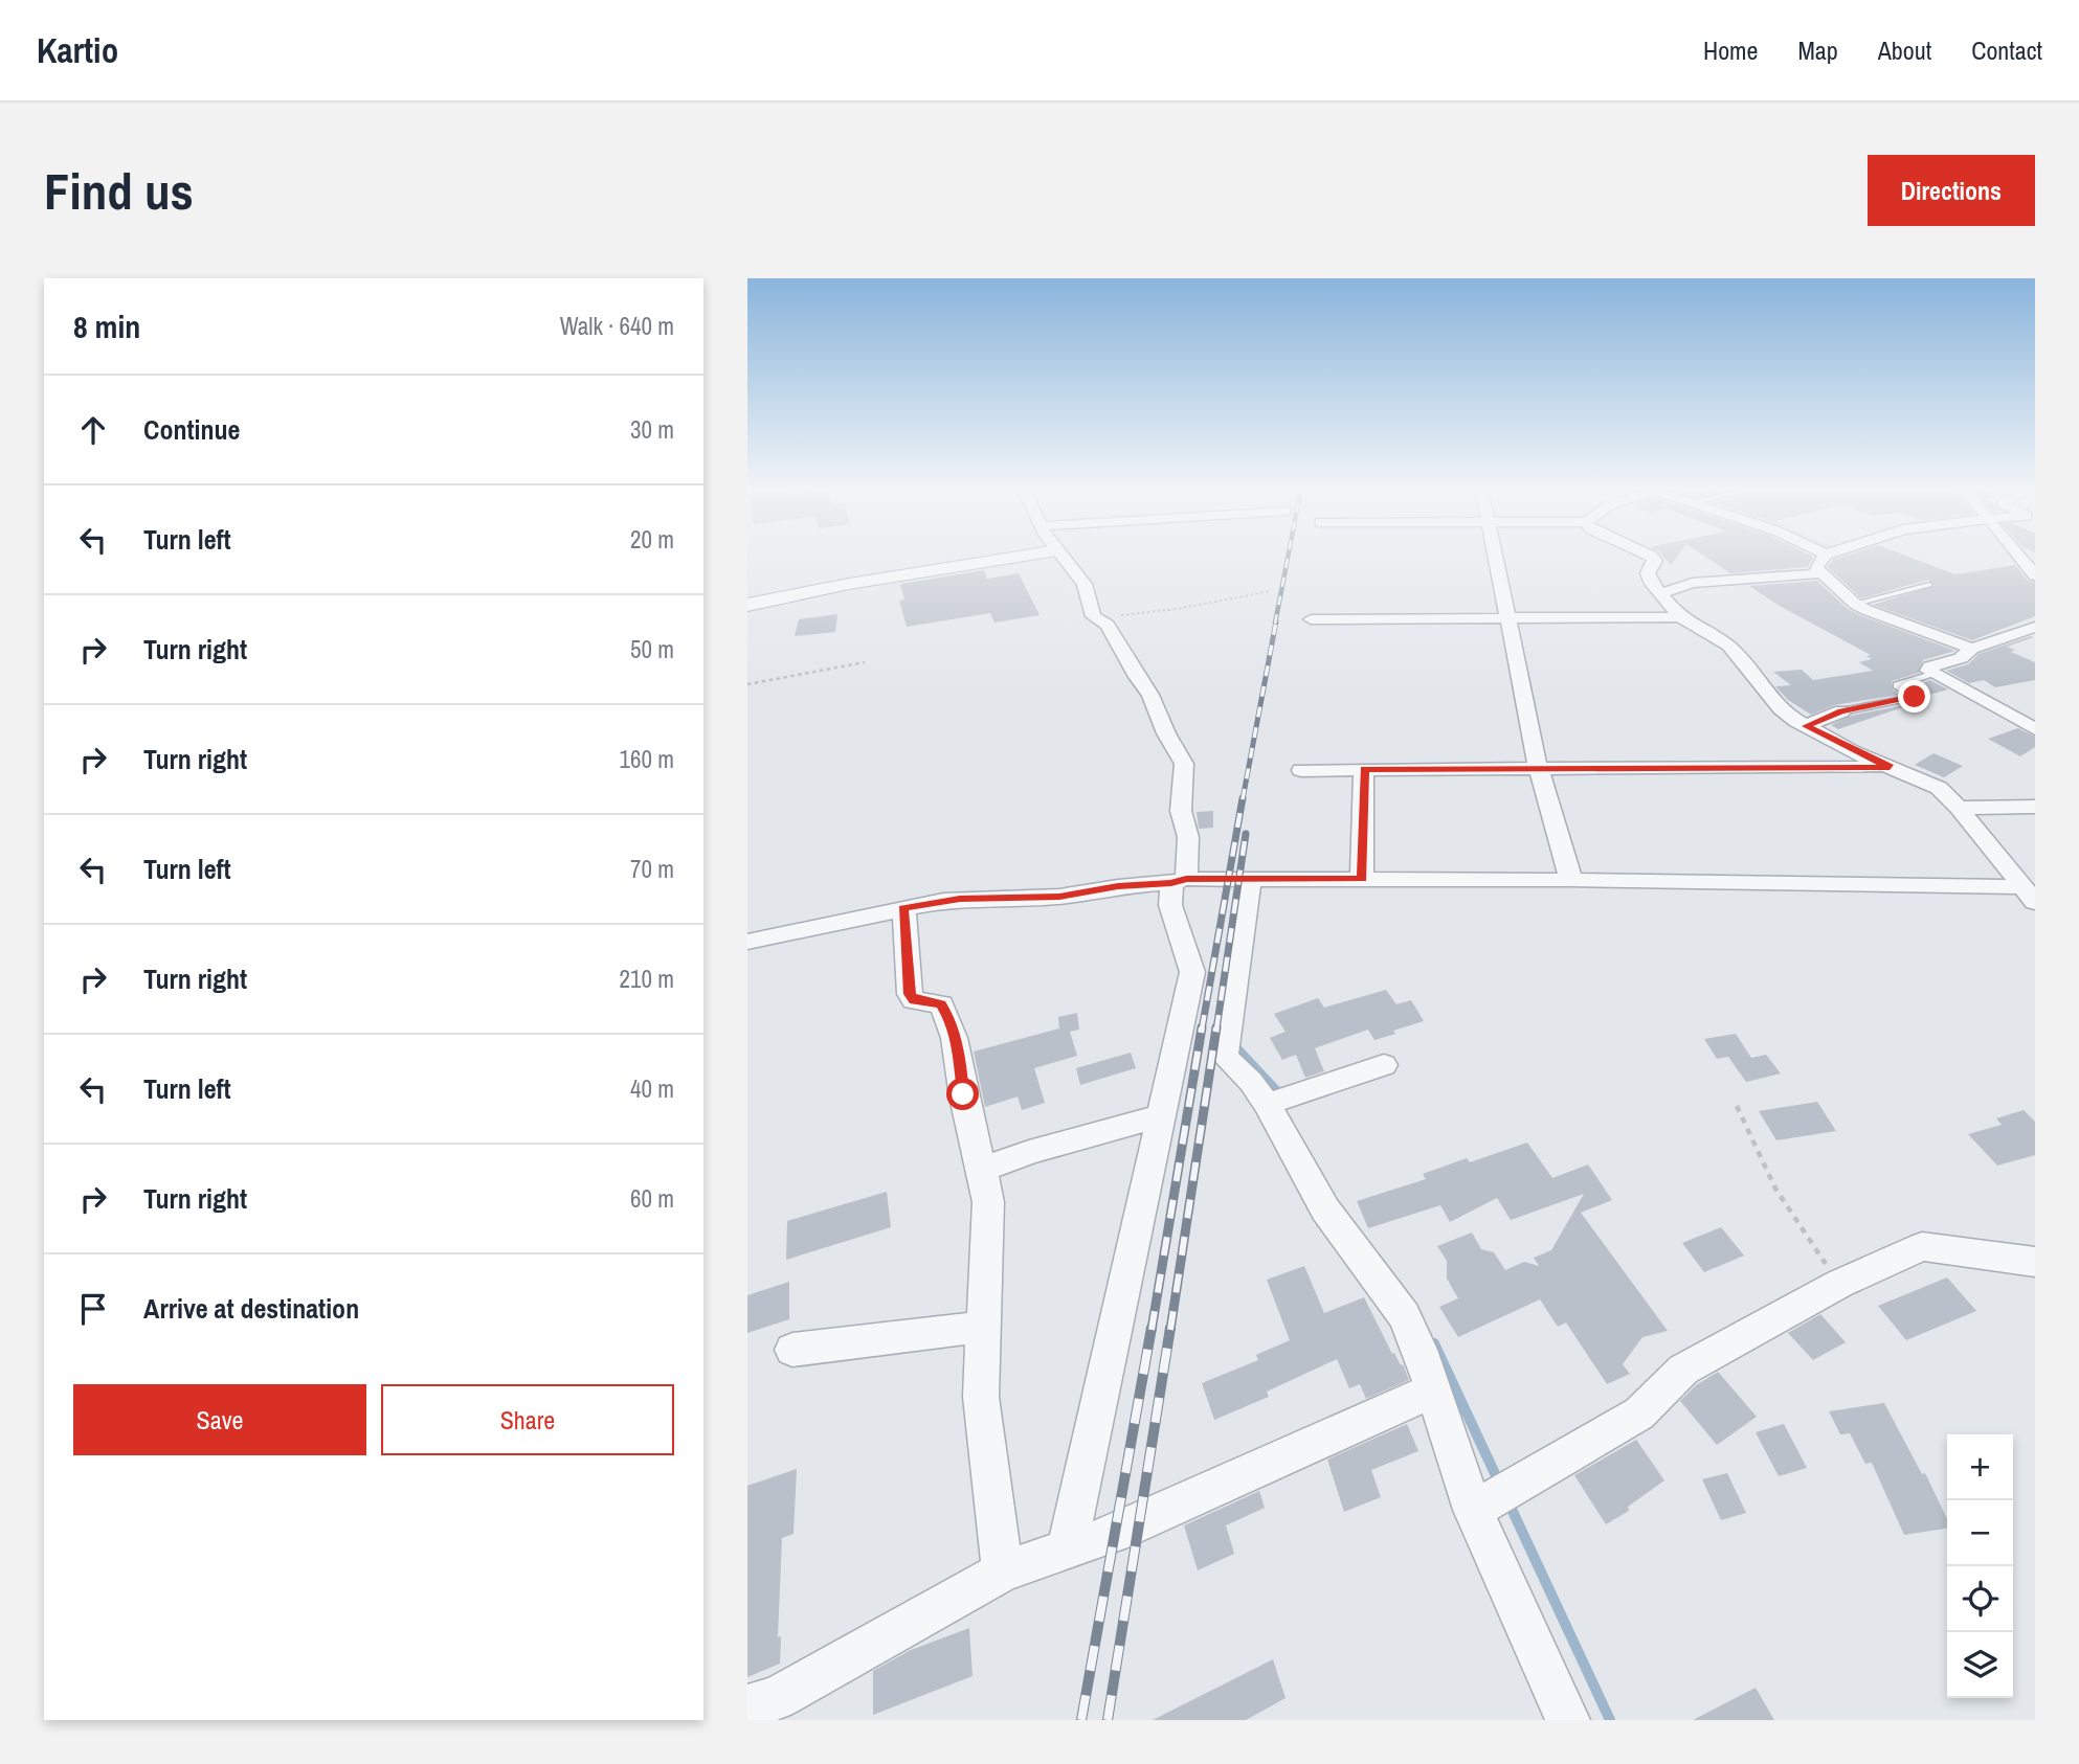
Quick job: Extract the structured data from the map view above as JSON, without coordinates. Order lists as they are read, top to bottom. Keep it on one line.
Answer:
{"page":{"header":"Kartio","nav":["Home","Map","About","Contact"],"buttons":["Directions",["Save","Share"]],"title":"Find us","heading":["8 min","Walk · 640 m"],"list":[["Continue","30 m"],["Turn left","20 m"],["Turn right","50 m"],["Turn right","160 m"],["Turn left","70 m"],["Turn right","210 m"],["Turn left","40 m"],["Turn right","60 m"],"Arrive at destination"],"map_buttons":["+","−"]}}
